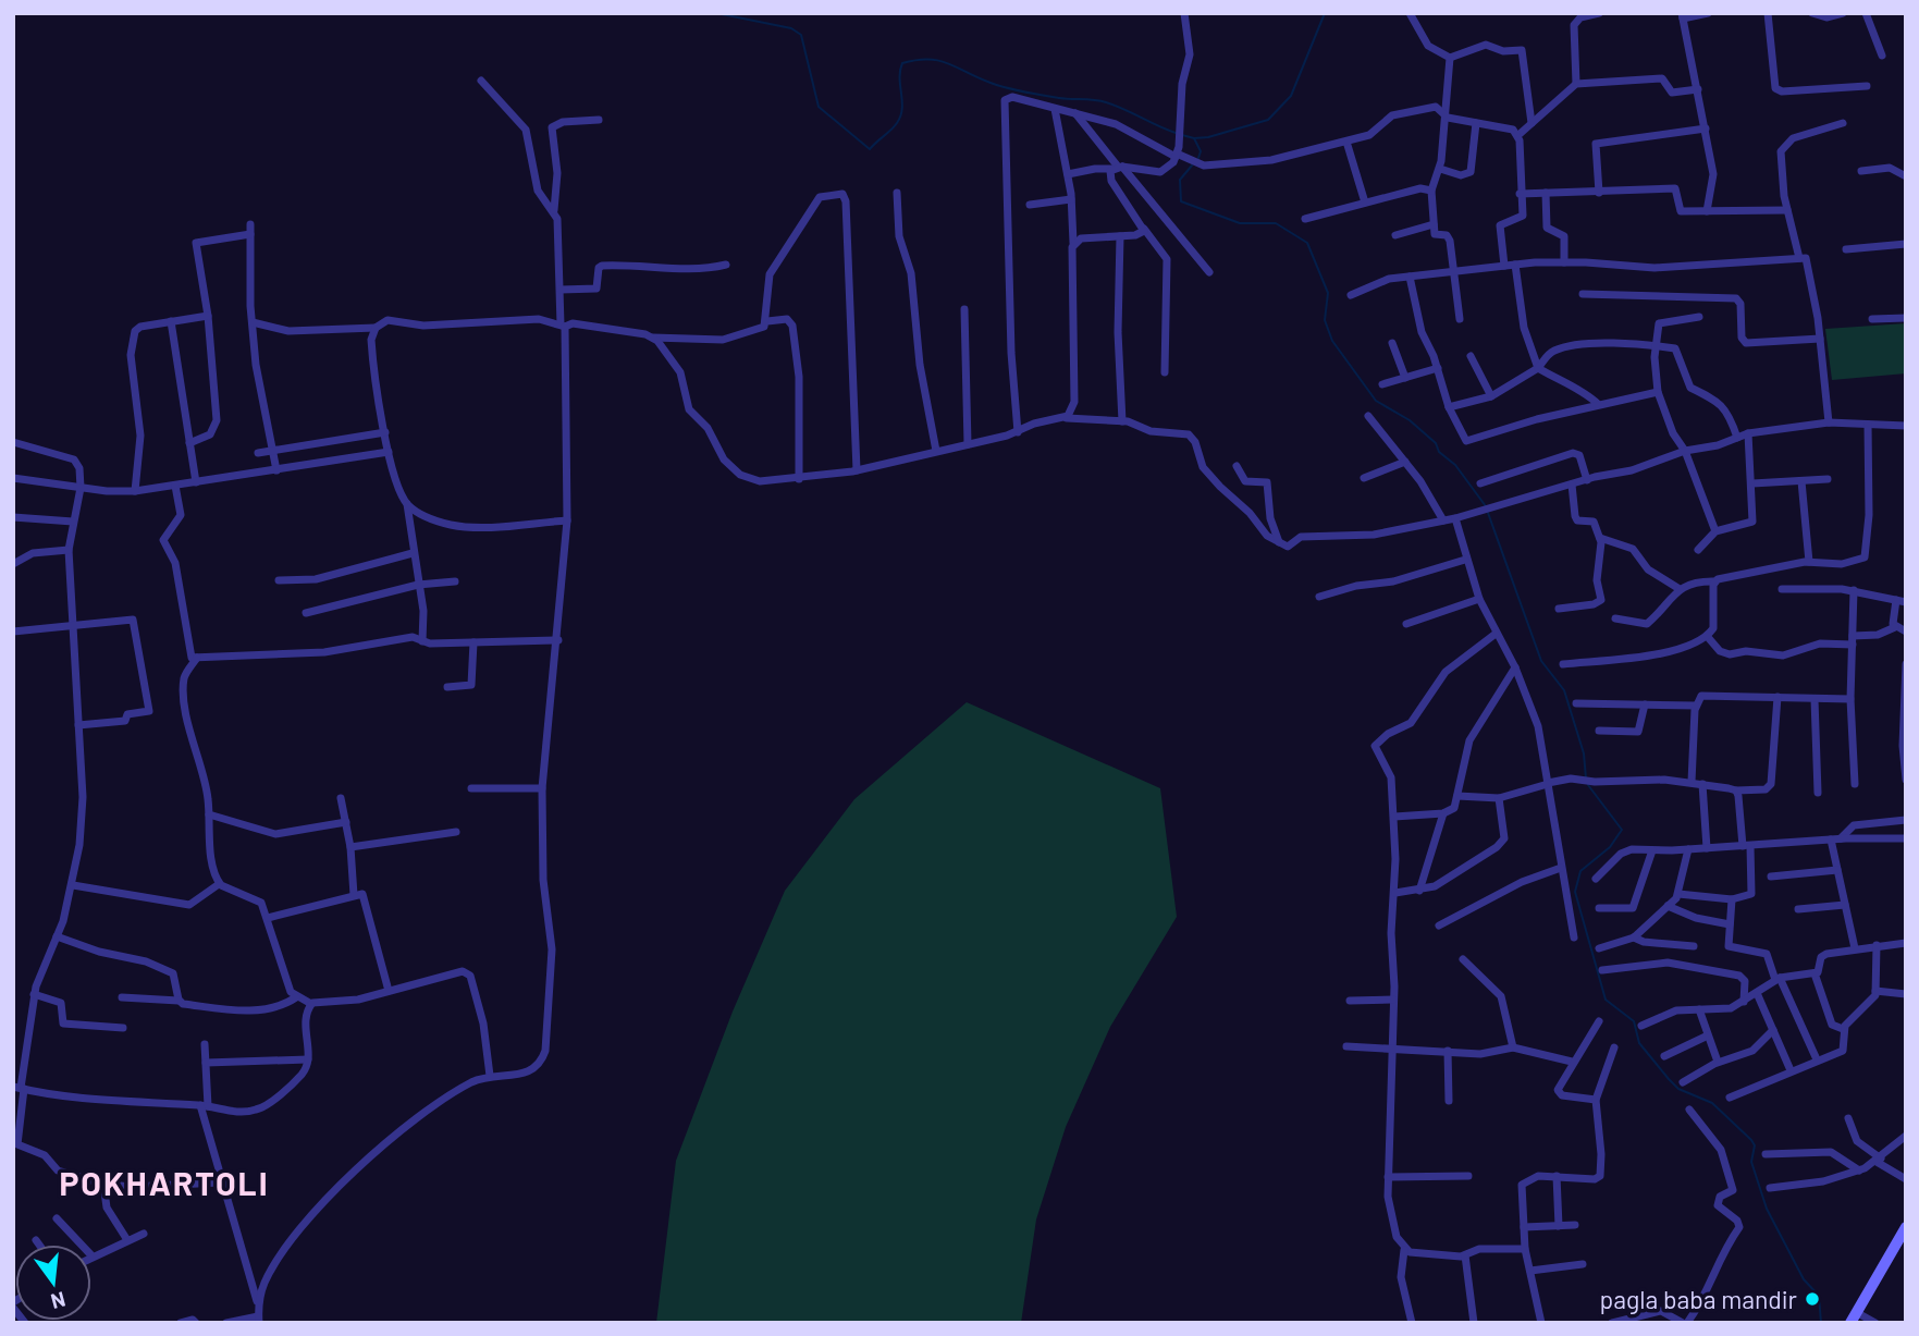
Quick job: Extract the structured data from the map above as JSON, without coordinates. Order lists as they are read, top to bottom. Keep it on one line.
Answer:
{"districts":["POKHARTOLI"],"places":["pagla baba mandir"],"north":"bottom"}
